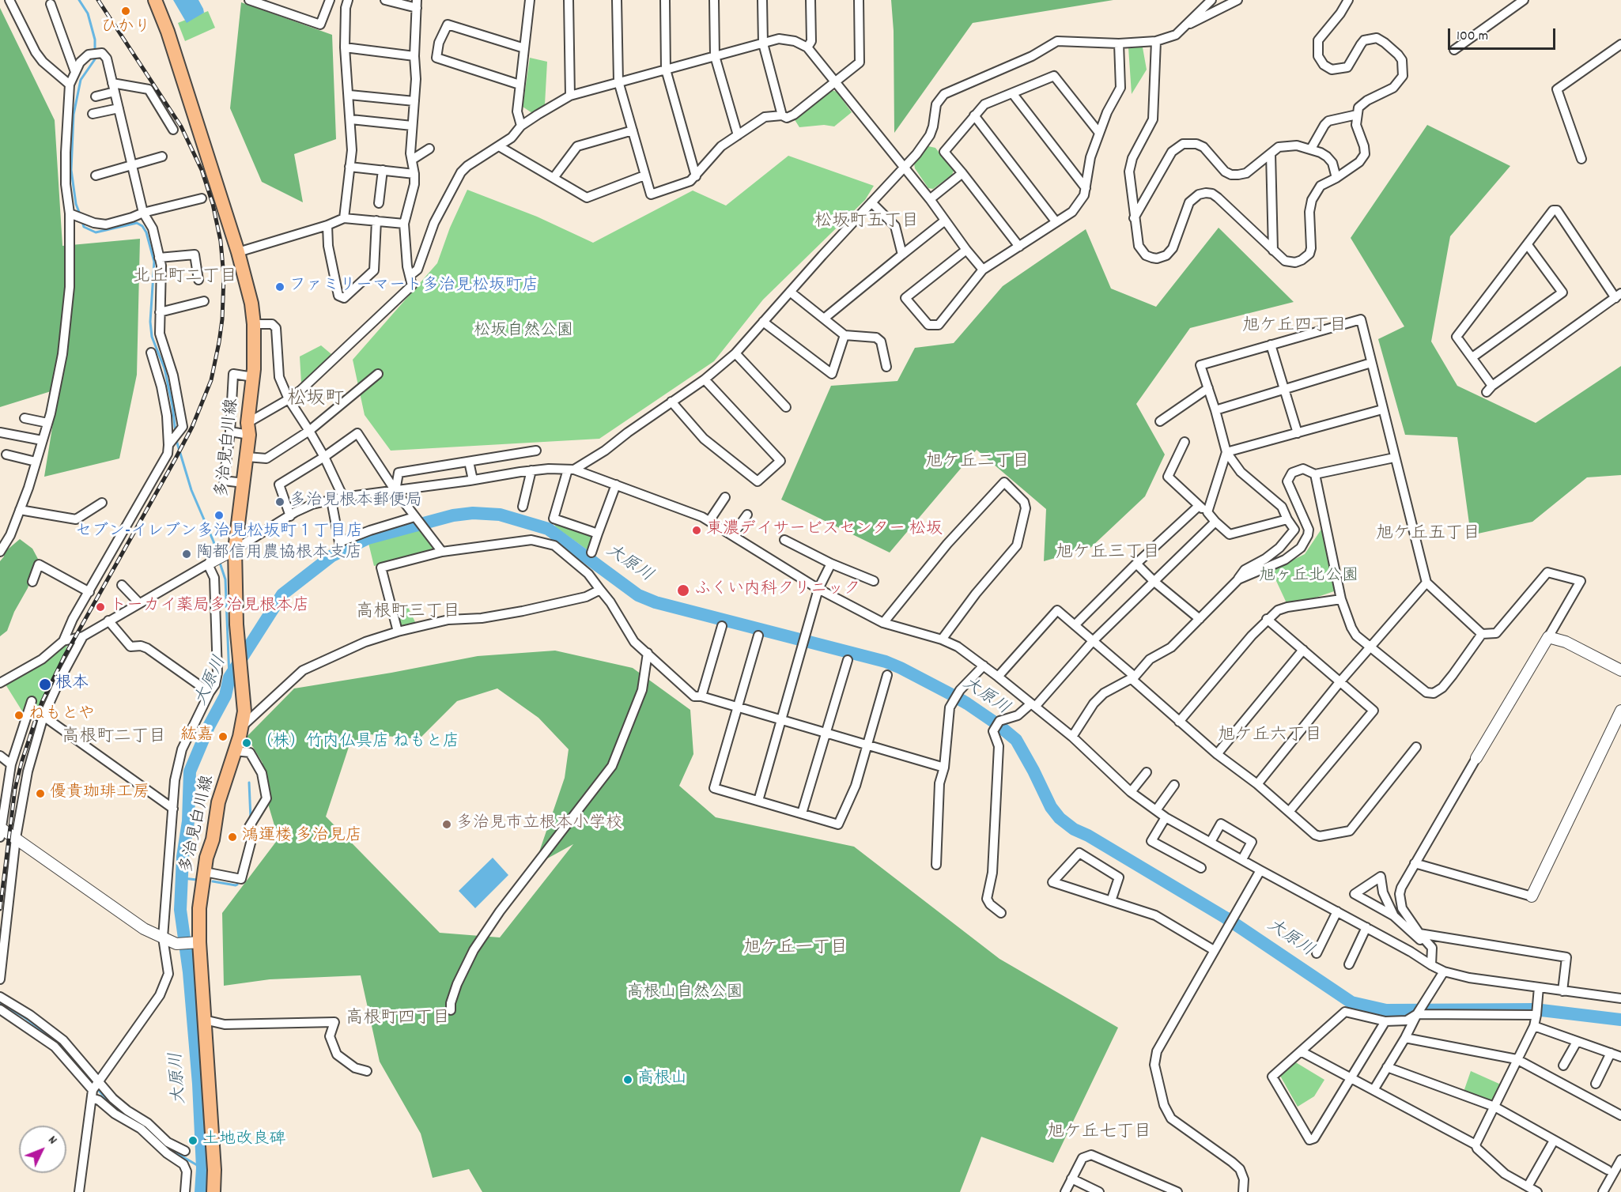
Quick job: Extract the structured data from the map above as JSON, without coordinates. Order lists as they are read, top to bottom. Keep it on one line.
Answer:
{"streets":{"main road":["多治見白川線"]},"districts":["松坂町五丁目","北丘町二丁目","旭ケ丘四丁目","松坂町","旭ケ丘二丁目","旭ケ丘五丁目","旭ケ丘三丁目","高根町三丁目","旭ケ丘六丁目","高根町二丁目","旭ケ丘一丁目","高根町四丁目","旭ケ丘七丁目"],"water":["大原川"],"parks":["松坂自然公園","旭ヶ丘北公園","高根山自然公園"],"places":["ひかり","ファミリーマート多治見松坂町店","多治見根本郵便局","セブン-イレブン多治見松坂町１丁目店","東濃デイサービスセンター 松坂","陶都信用農協根本支店","ふくい内科クリニック","トーカイ薬局多治見根本店","根本","ねもとや","紘嘉","（株）竹内仏具店 ねもと店","優貴珈琲工房","多治見市立根本小学校","鴻運楼 多治見店","高根山","土地改良碑"],"scale_bar":"100 m","north":"top right"}
